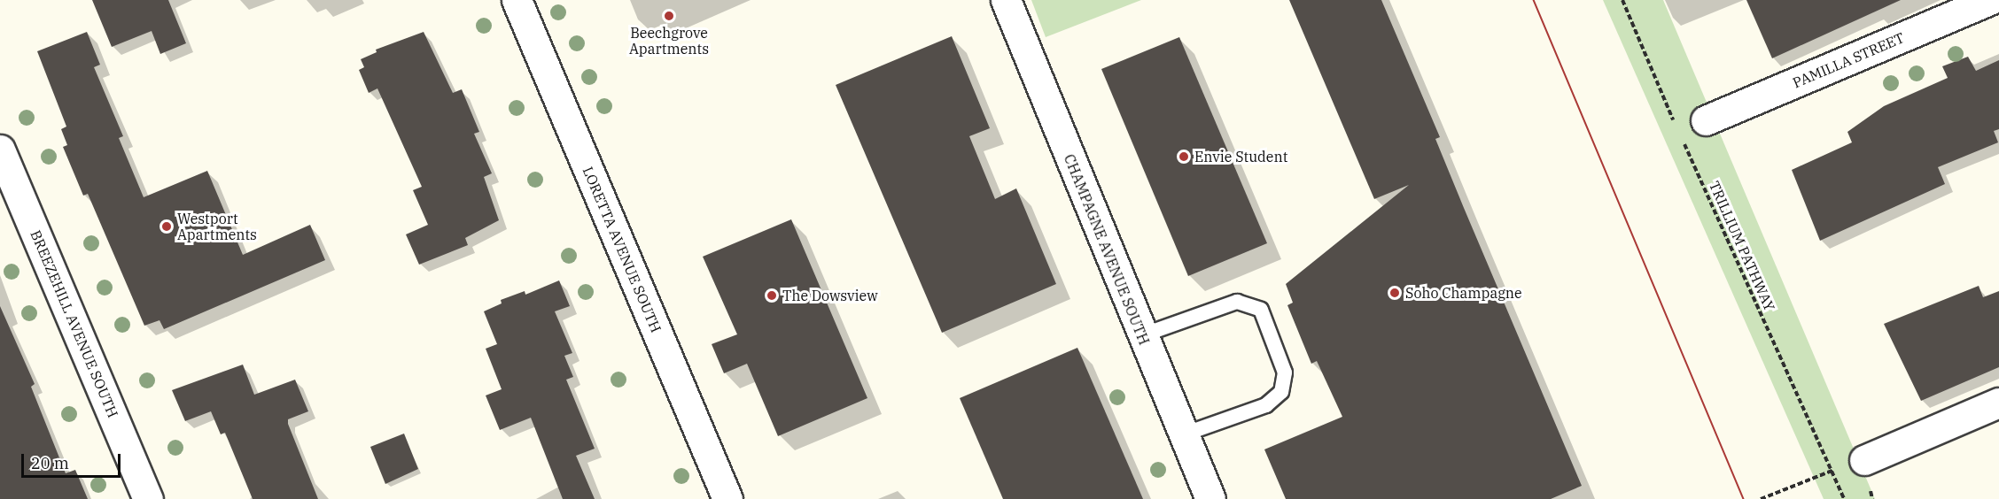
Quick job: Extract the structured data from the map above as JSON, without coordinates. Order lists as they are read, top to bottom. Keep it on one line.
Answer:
{"streets":{"street":["PAMILLA STREET","LORETTA AVENUE SOUTH","CHAMPAGNE AVENUE SOUTH","BREEZEHILL AVENUE SOUTH"],"path":["TRILLIUM PATHWAY"]},"places":["Beechgrove Apartments","Envie Student","Westport Apartments","Soho Champagne","The Dowsview"],"scale_bar":"20 m"}
